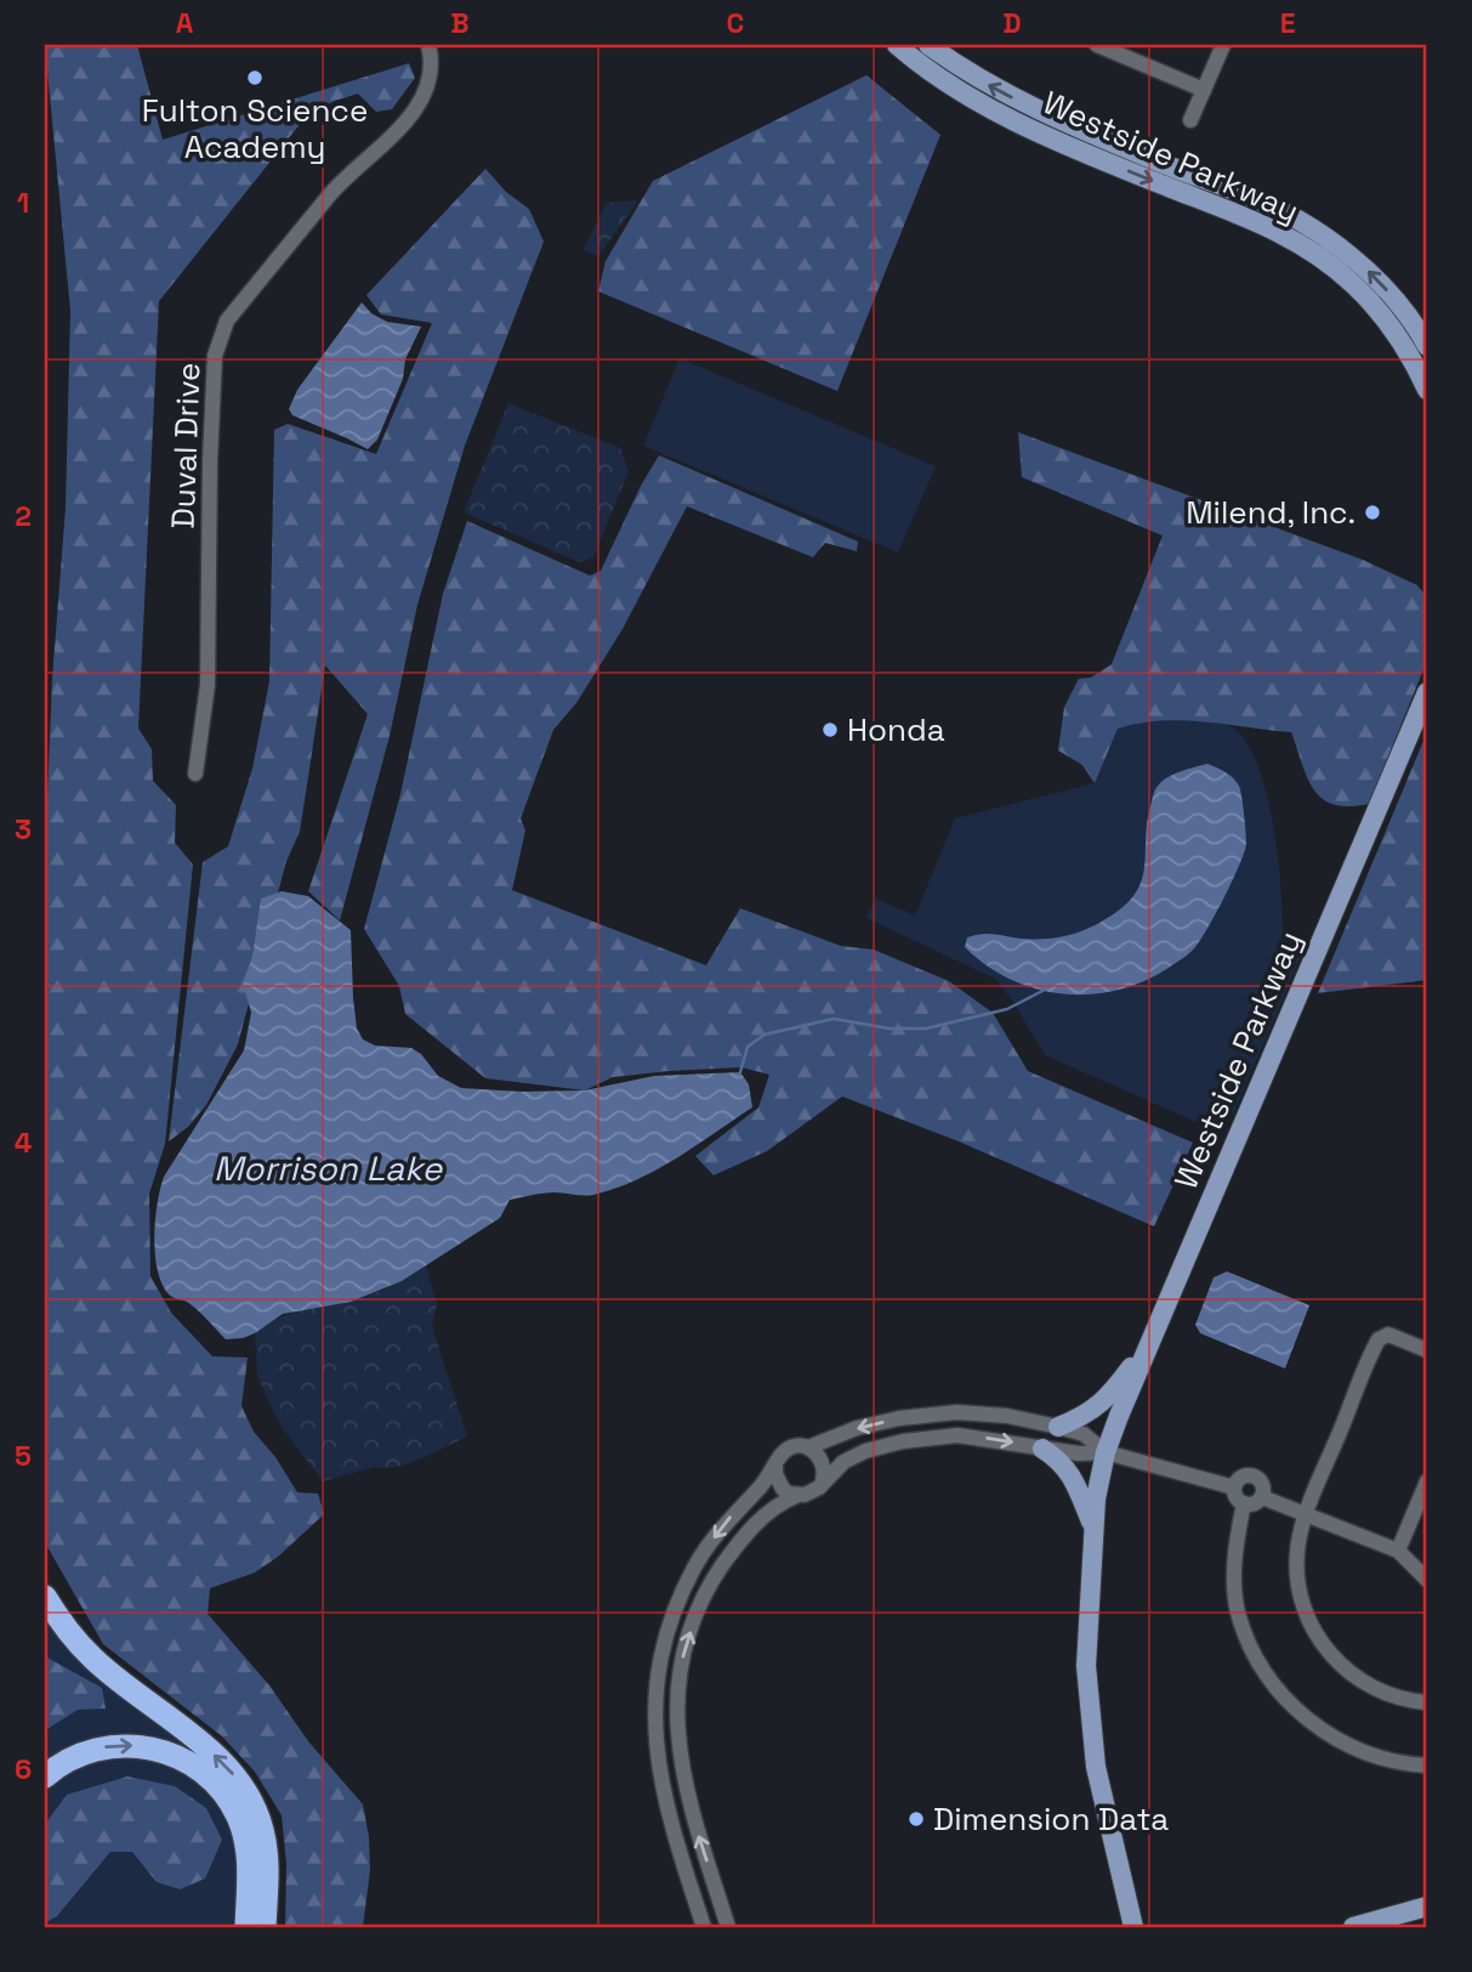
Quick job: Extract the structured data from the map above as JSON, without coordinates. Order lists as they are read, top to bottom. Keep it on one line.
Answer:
{"streets":{"main road":["Westside Parkway"],"street":["Duval Drive"]},"water":["Morrison Lake"],"places":["Fulton Science Academy","Milend, Inc.","Honda","Dimension Data"],"grid":{"columns":["A","B","C","D","E"],"rows":["1","2","3","4","5","6"]}}
